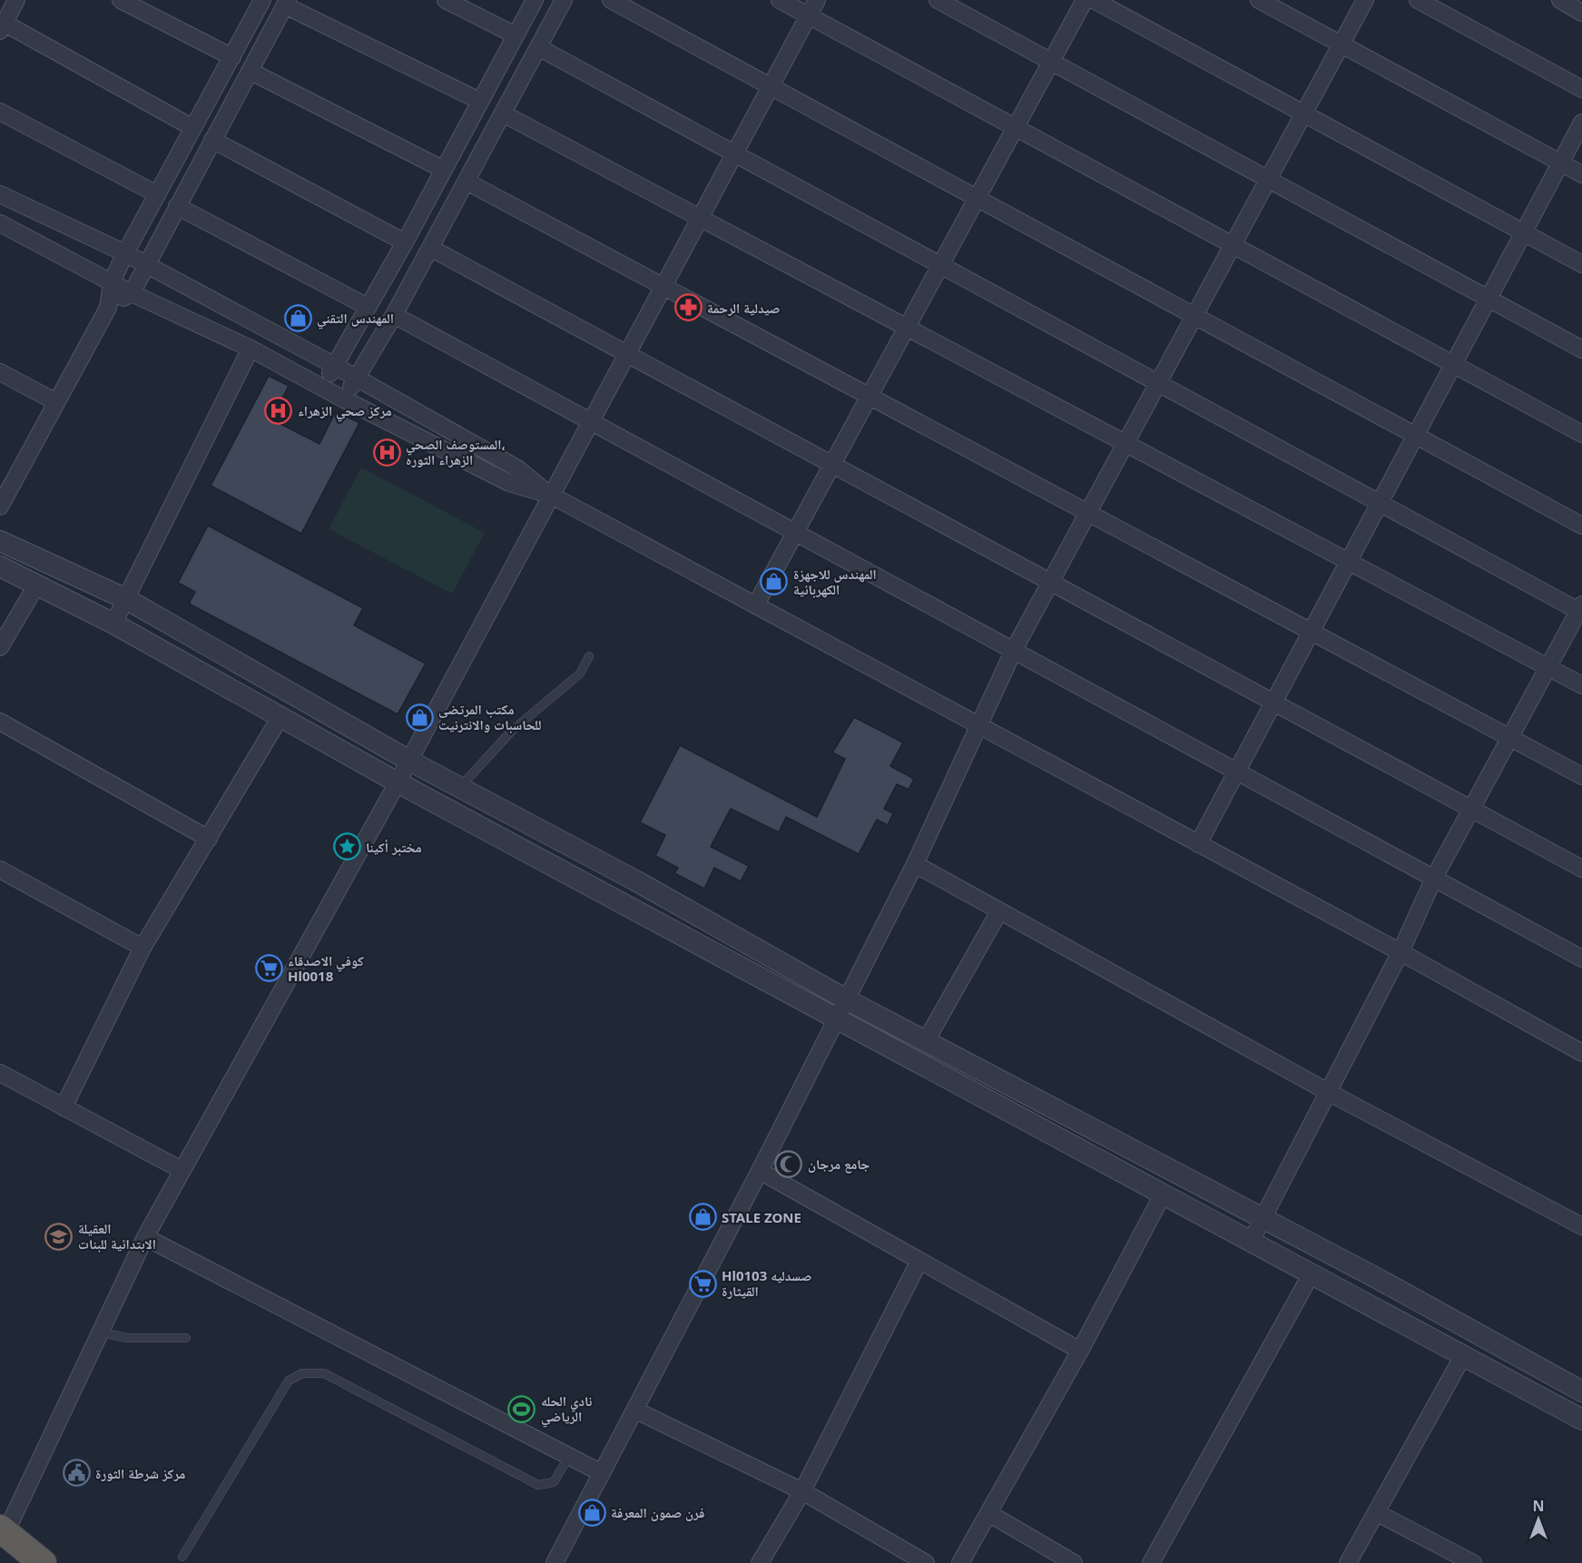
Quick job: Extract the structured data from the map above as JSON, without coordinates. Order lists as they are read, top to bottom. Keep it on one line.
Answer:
{"places":{"pharmacy":["صيدلية الرحمة"],"shop":["المهندس التقني","المهندس للاجهزة الكهربائية","مكتب المرتضى للحاسبات والانترنيت","STALE ZONE","فرن صمون المعرفة"],"hospital":["مركز صحي الزهراء","المستوصف الصحي، الزهراء الثوره"],"place":["مختبر أكينا"],"supermarket":["كوفي الاصدقاء Hl0018","Hl0103 صسدليه القيثارة"],"mosque":["جامع مرجان"],"school or university":["العقيلة الابتدائية للبنات"],"sports":["نادي الحله الرياضي"],"public building":["مركز شرطة الثورة"]},"north":"top"}
